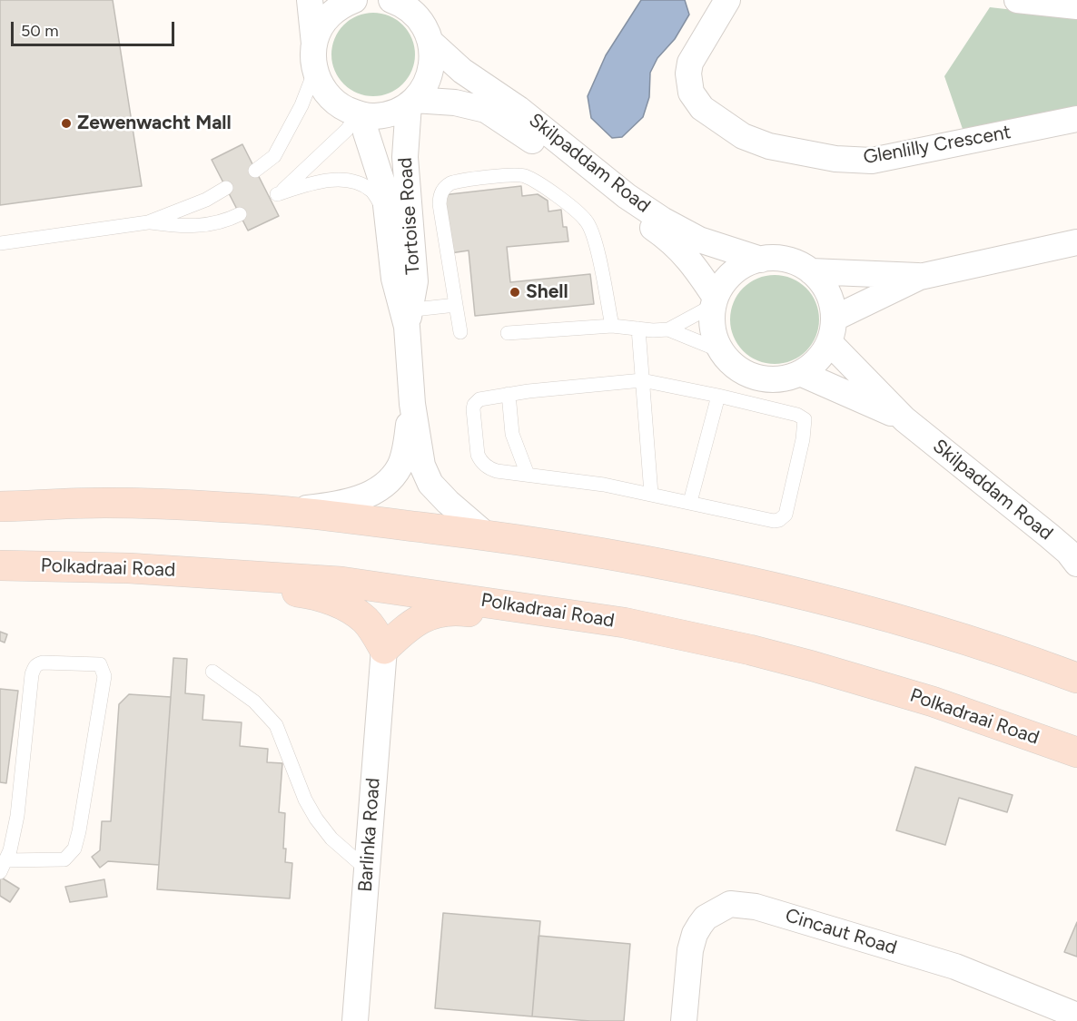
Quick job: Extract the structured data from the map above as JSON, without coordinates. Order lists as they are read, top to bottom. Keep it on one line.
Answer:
{"streets":{"main road":["Polkadraai Road"],"street":["Glenlilly Crescent","Skilpaddam Road","Tortoise Road","Barlinka Road","Cincaut Road"]},"crossings":[["Skilpaddam Road","Tortoise Road"]],"places":["Zewenwacht Mall","Shell"],"scale_bar":"50 m"}
